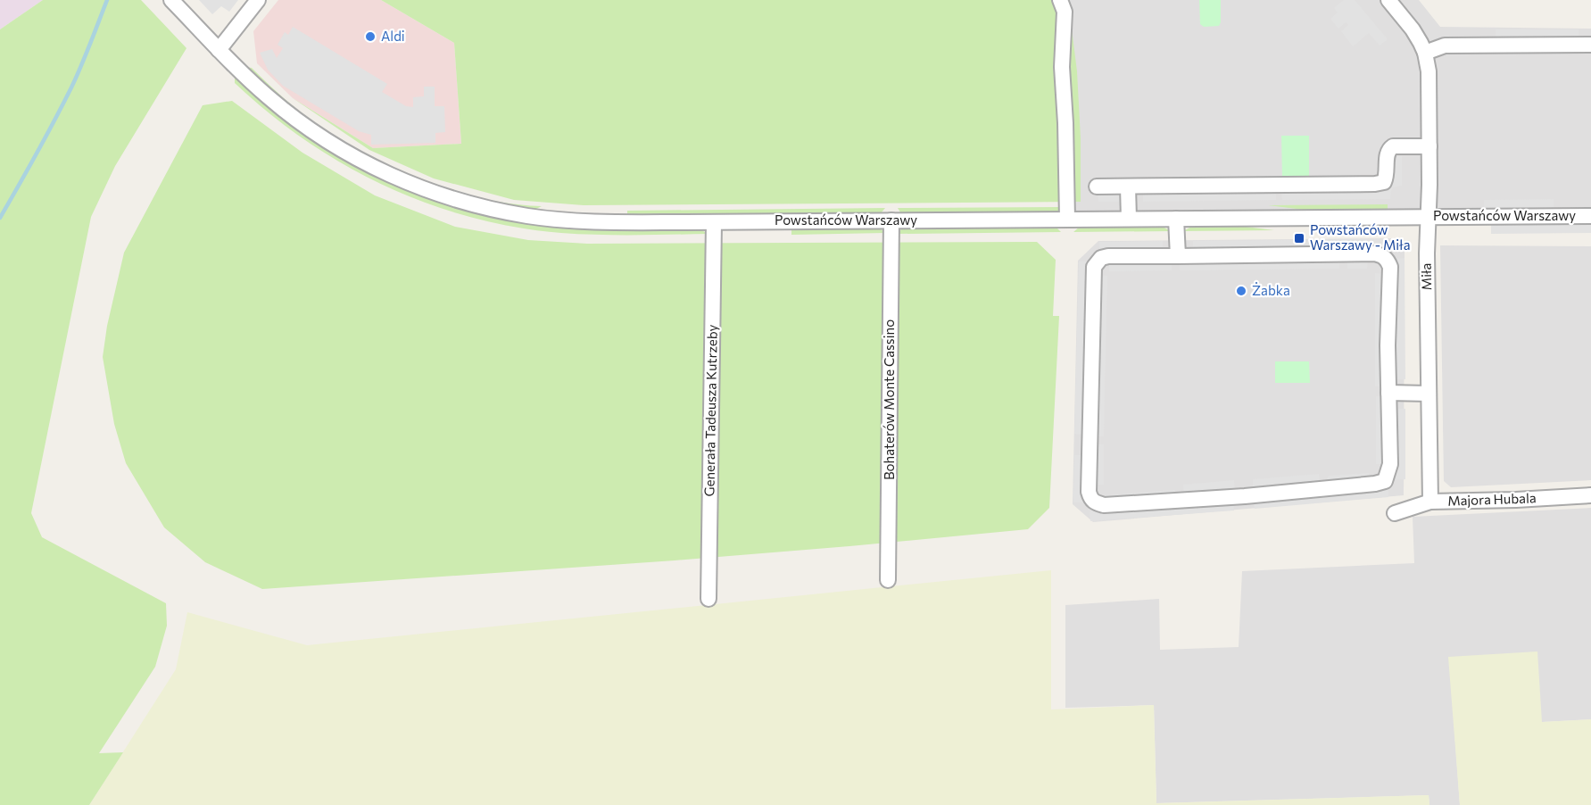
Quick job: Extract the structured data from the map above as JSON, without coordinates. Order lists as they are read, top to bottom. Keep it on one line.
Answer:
{"streets":{"street":["Powstańców Warszawy","Miła","Bohaterów Monte Cassino","Generała Tadeusza Kutrzeby","Majora Hubala"]},"crossings":[["Powstańców Warszawy","Miła"],["Powstańców Warszawy","Bohaterów Monte Cassino"],["Powstańców Warszawy","Generała Tadeusza Kutrzeby"],["Miła","Majora Hubala"]],"places":{"other":["Aldi","Żabka"],"transit":["Powstańców Warszawy - Miła"]}}
